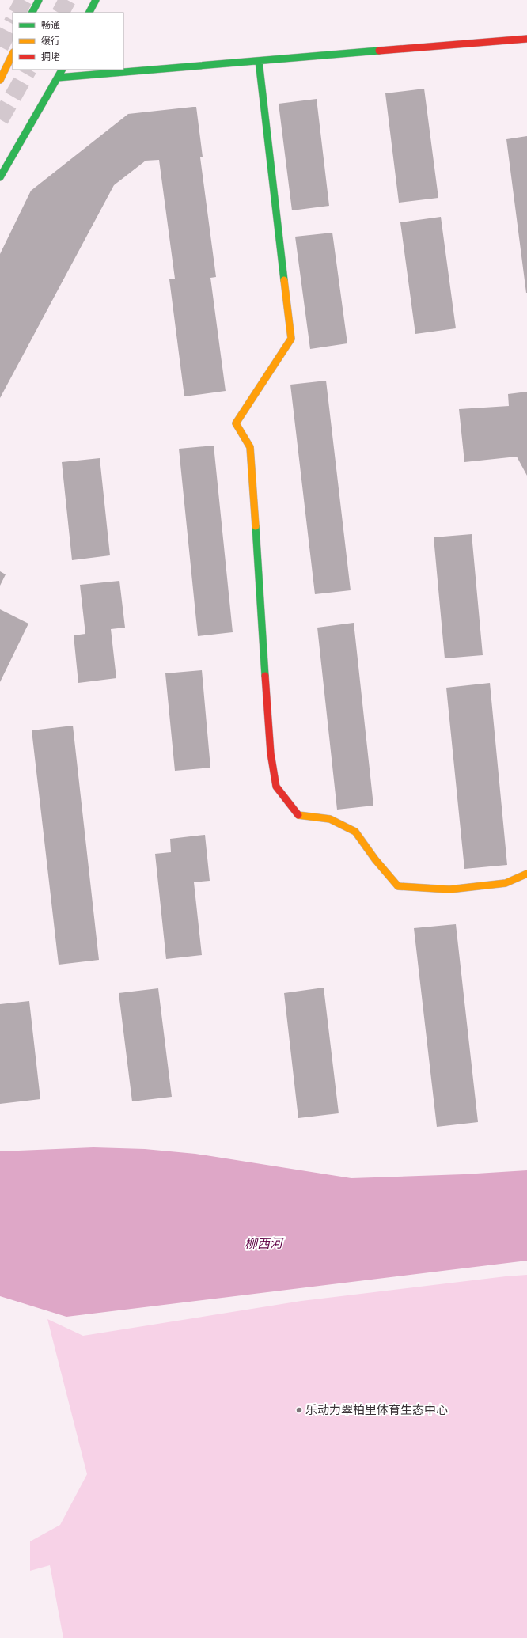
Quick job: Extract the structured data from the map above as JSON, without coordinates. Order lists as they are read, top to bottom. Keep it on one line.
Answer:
{"water":["柳西河"],"places":["乐动力翠柏里体育生态中心"],"legend":["畅通","缓行","拥堵"]}
